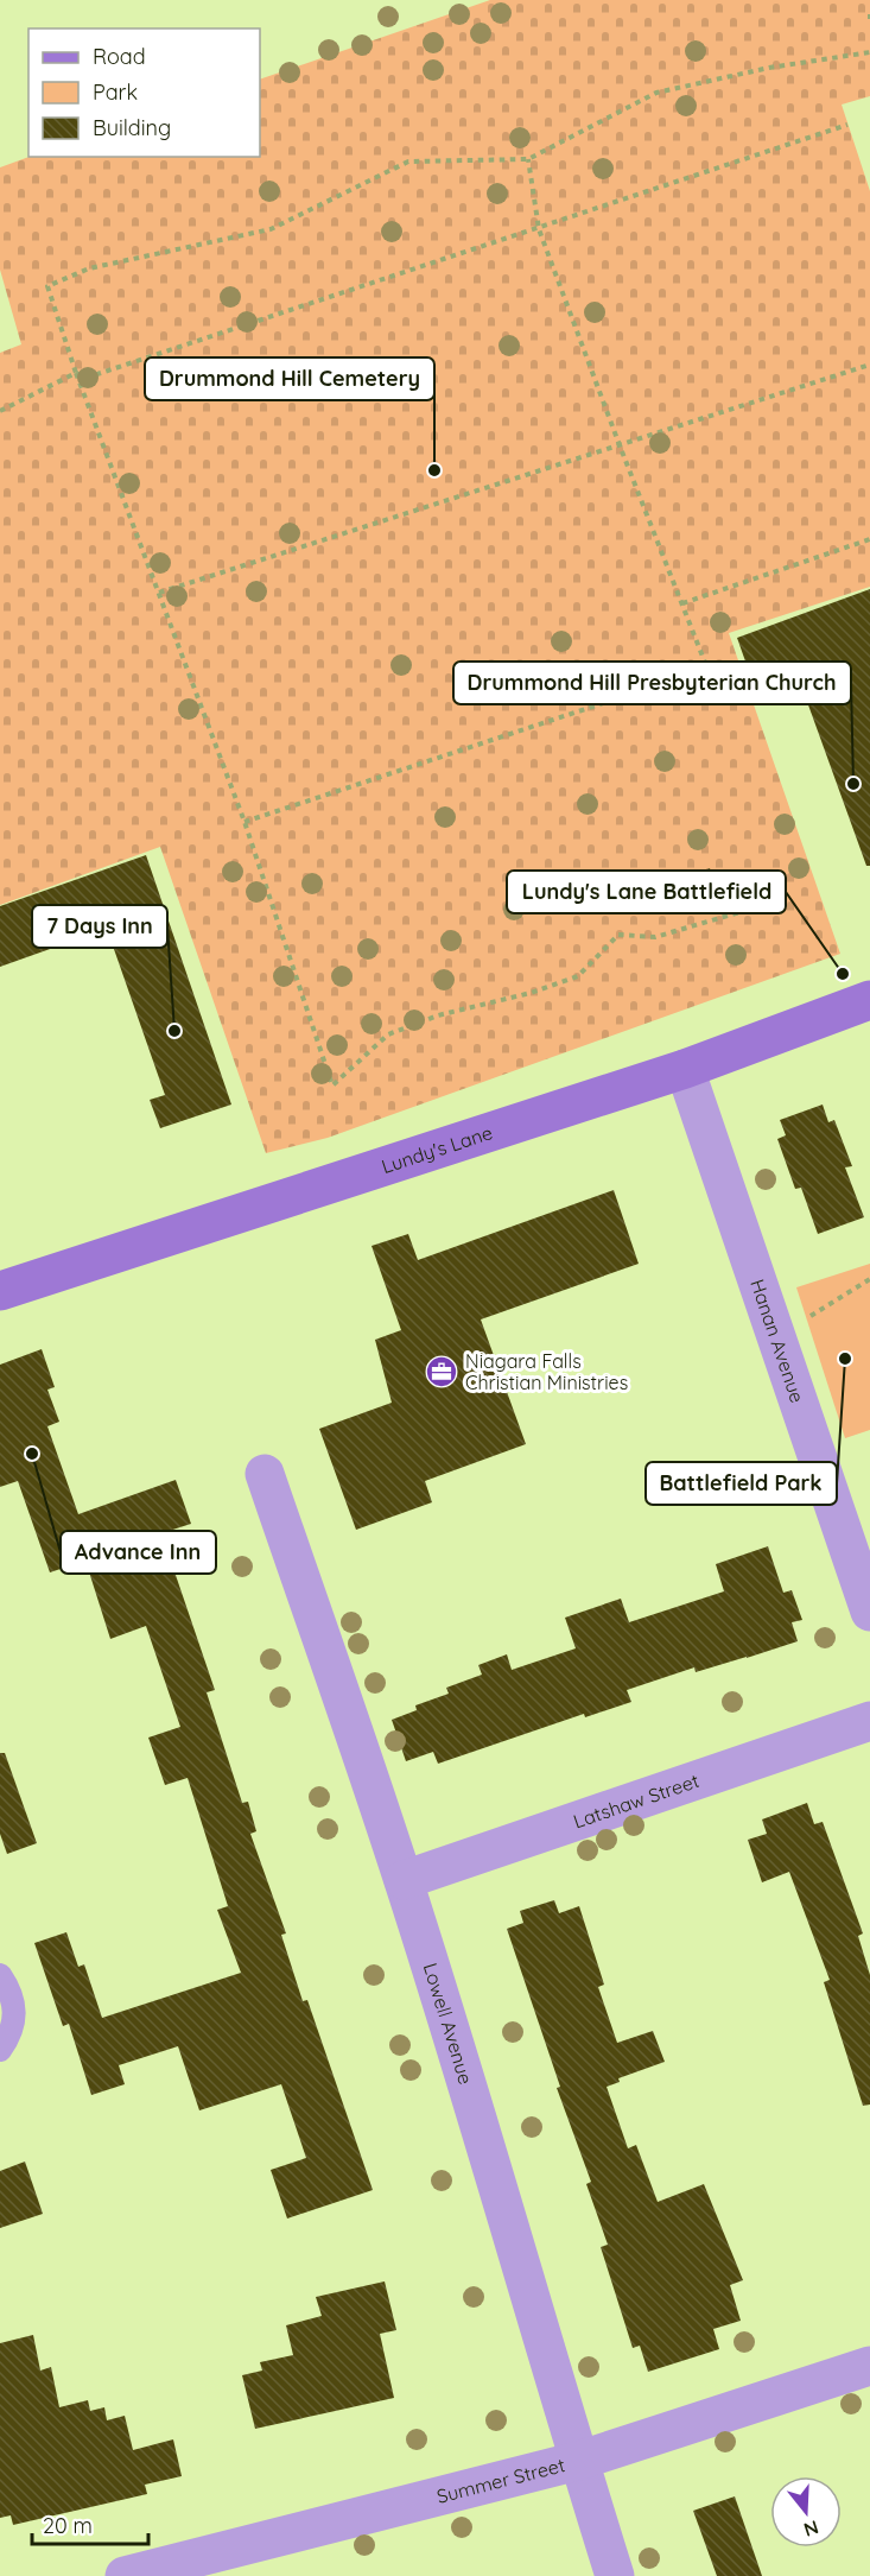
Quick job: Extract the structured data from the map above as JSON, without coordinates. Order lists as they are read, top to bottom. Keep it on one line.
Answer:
{"streets":{"main road":["Lundy's Lane"],"street":["Hanan Avenue","Latshaw Street","Lowell Avenue","Summer Street"]},"crossings":[["Lundy's Lane","Hanan Avenue"],["Latshaw Street","Lowell Avenue"],["Lowell Avenue","Summer Street"]],"places":{"other":["Drummond Hill Cemetery","Drummond Hill Presbyterian Church","Lundy's Lane Battlefield","7 Days Inn","Battlefield Park","Advance Inn"],"office":["Niagara Falls Christian Ministries"]},"legend":["Road","Park","Building"],"scale_bar":"20 m","north":"bottom"}
